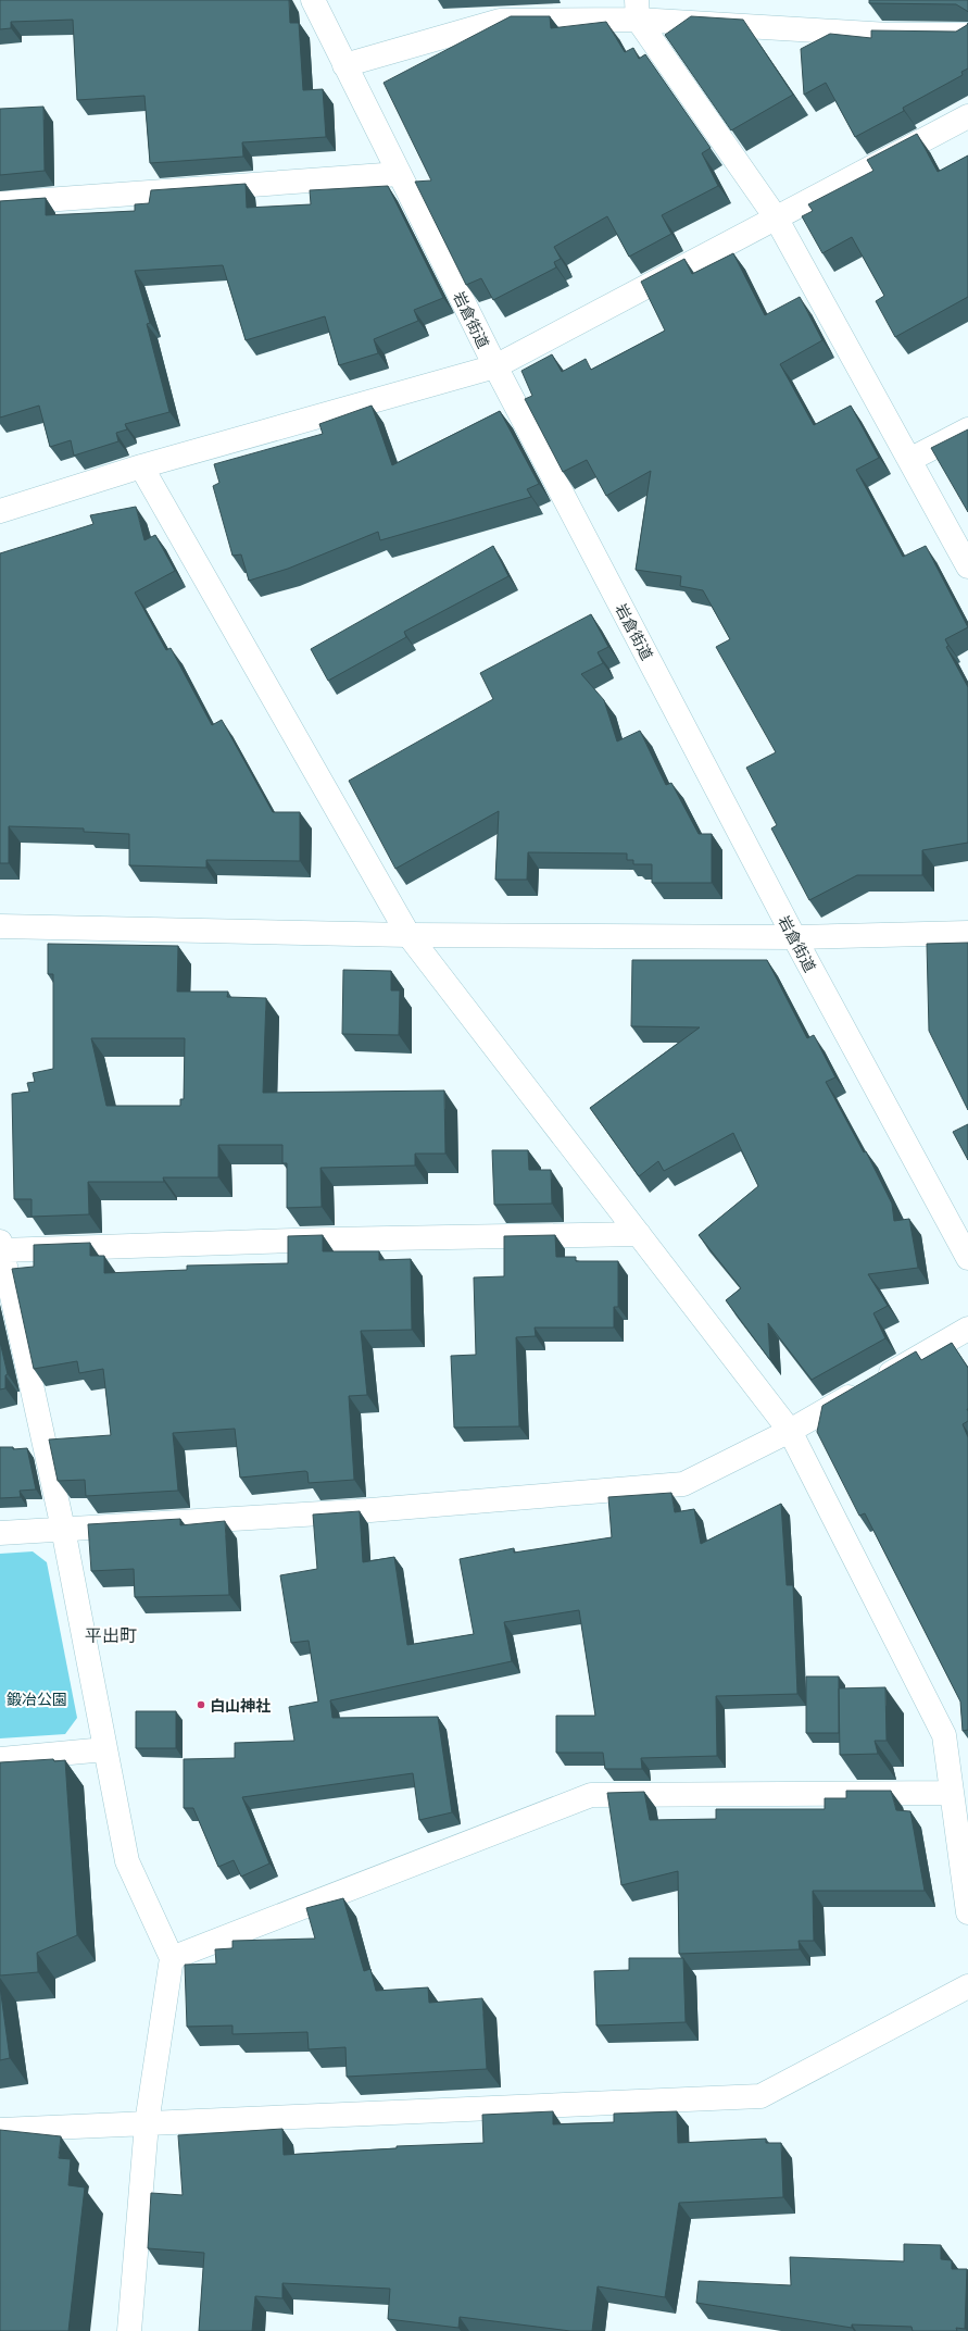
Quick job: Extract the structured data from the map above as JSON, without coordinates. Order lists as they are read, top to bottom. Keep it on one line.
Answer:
{"streets":{"street":["岩倉街道"]},"districts":["平出町"],"parks":["鍛冶公園"],"places":["白山神社"]}
